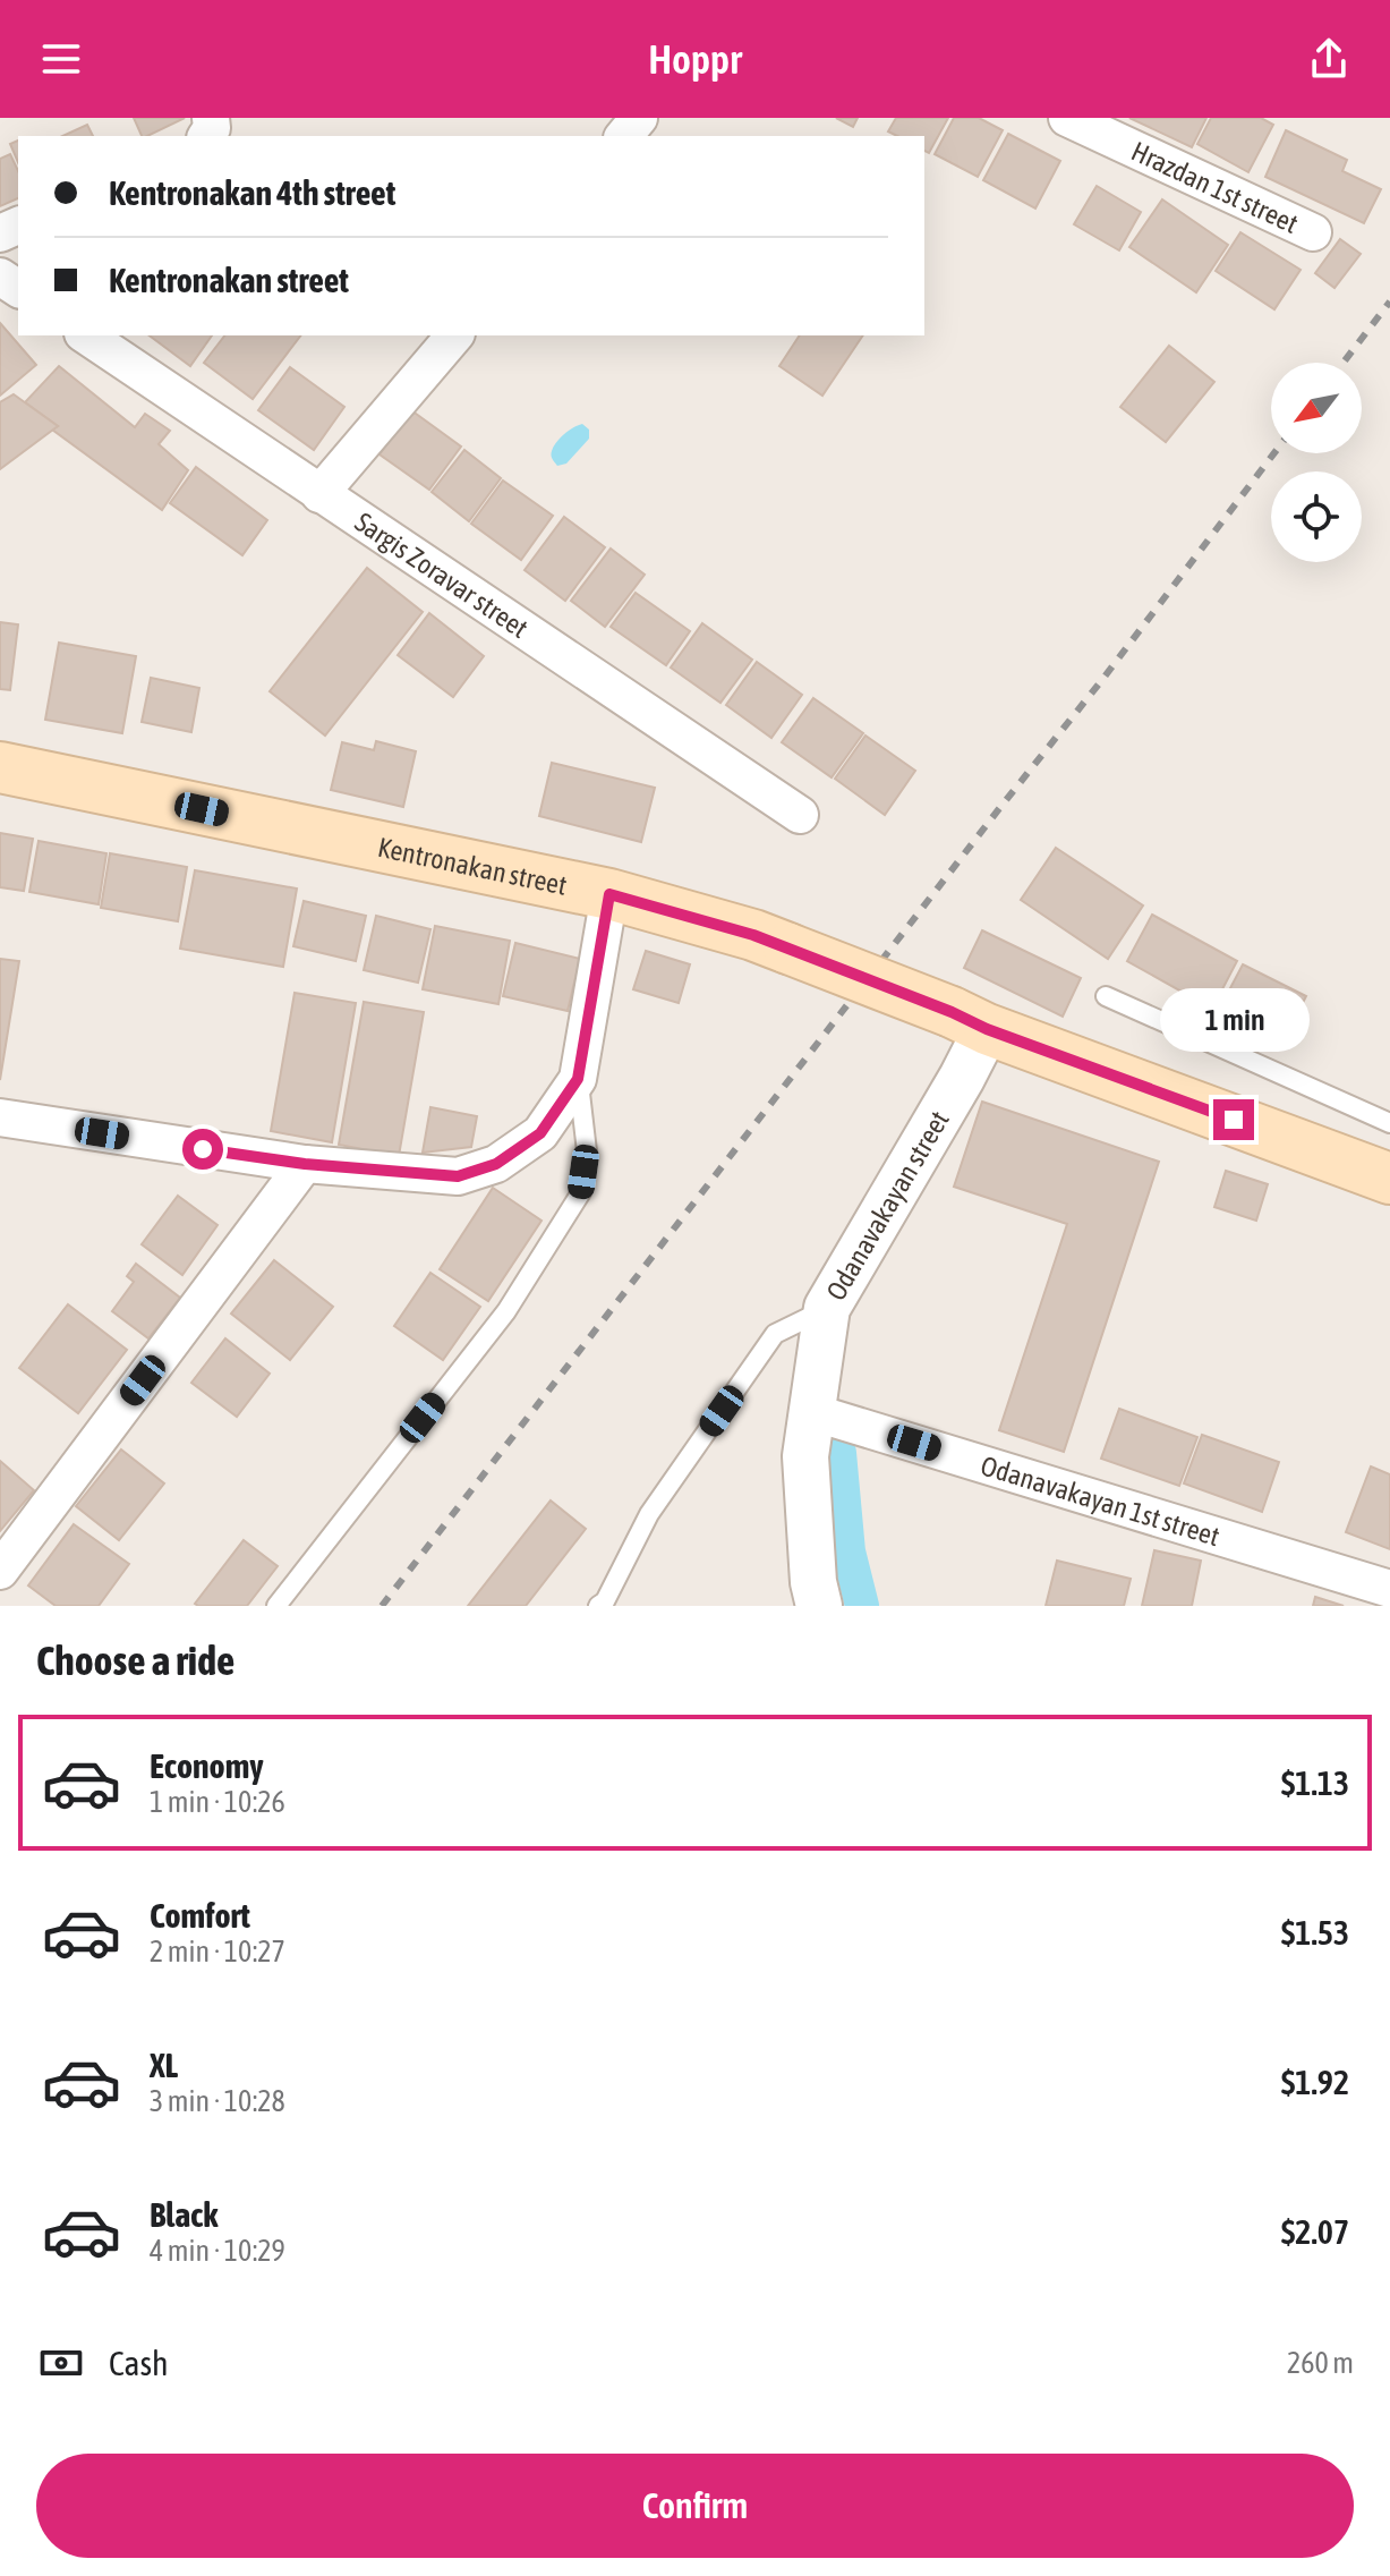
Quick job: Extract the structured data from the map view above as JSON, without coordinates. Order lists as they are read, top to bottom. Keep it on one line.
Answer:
{"streets":{"main road":["Kentronakan street"],"street":["Hrazdan 1st street","Sargis Zoravar street","Odanavakayan street","Odanavakayan 1st street"]},"crossings":[["Kentronakan street","Odanavakayan street"],["Odanavakayan street","Odanavakayan 1st street"]],"north":"bottom left","page":{"header":"Hoppr","banner":["Kentronakan 4th street","Kentronakan street"],"bubble":"1 min","heading":"Choose a ride","list":[{"name":"Economy","note":"1 min · 10:26","value":"$1.13"},{"name":"Comfort","note":"2 min · 10:27","value":"$1.53"},{"name":"XL","note":"3 min · 10:28","value":"$1.92"},{"name":"Black","note":"4 min · 10:29","value":"$2.07"}],"pay":["Cash","260 m"],"buttons":"Confirm"}}
